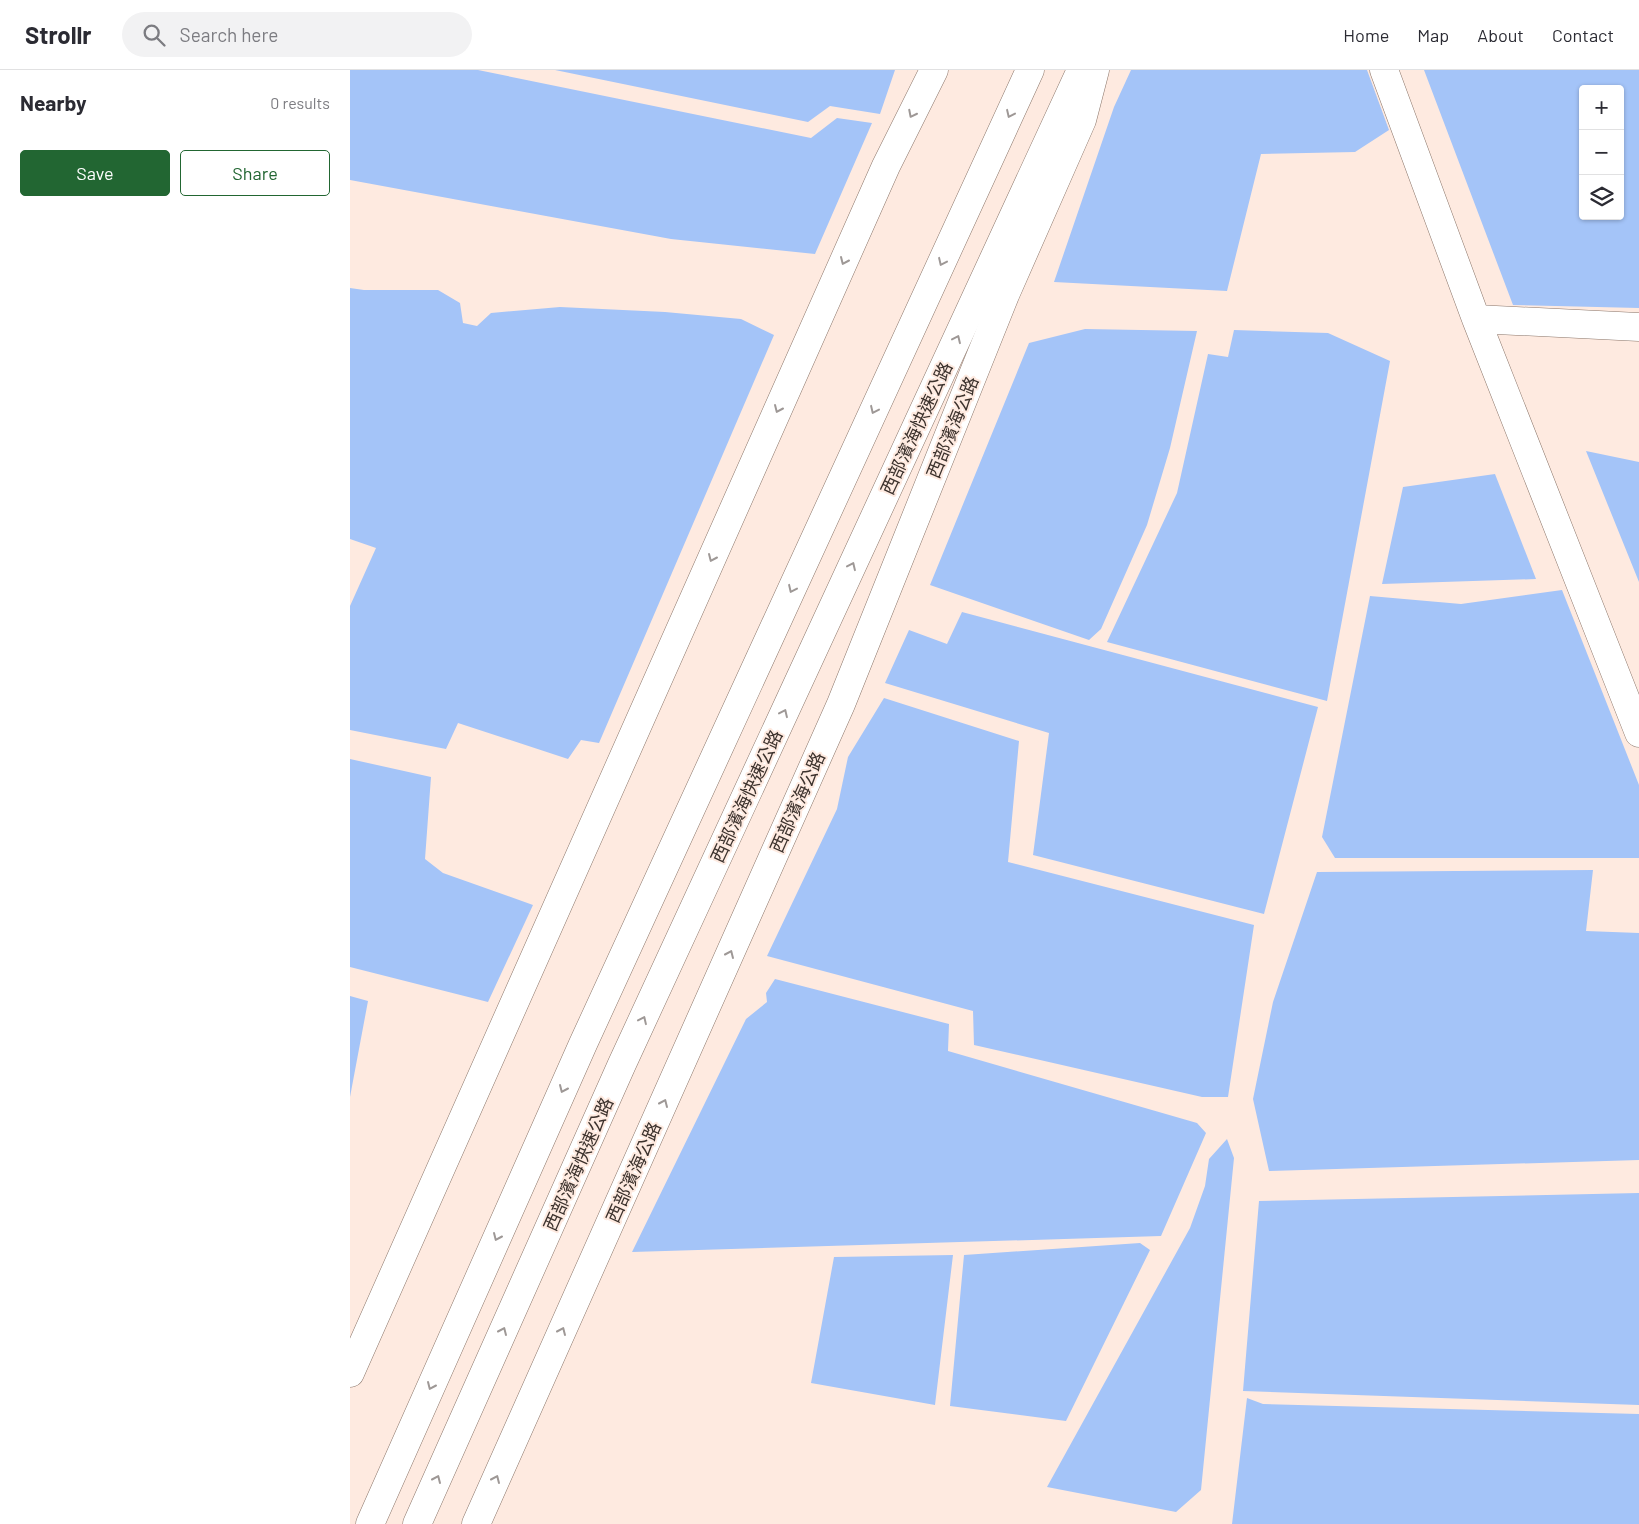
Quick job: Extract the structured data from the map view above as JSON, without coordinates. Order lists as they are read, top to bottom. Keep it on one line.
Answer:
{"streets":{"main road":["西部濱海公路","西部濱海快速公路"]},"page":{"header":"Strollr","search":"Search here","nav":["Home","Map","About","Contact"],"heading":["Nearby","0 results"],"map_buttons":["+","−"],"buttons":["Save","Share"]}}
